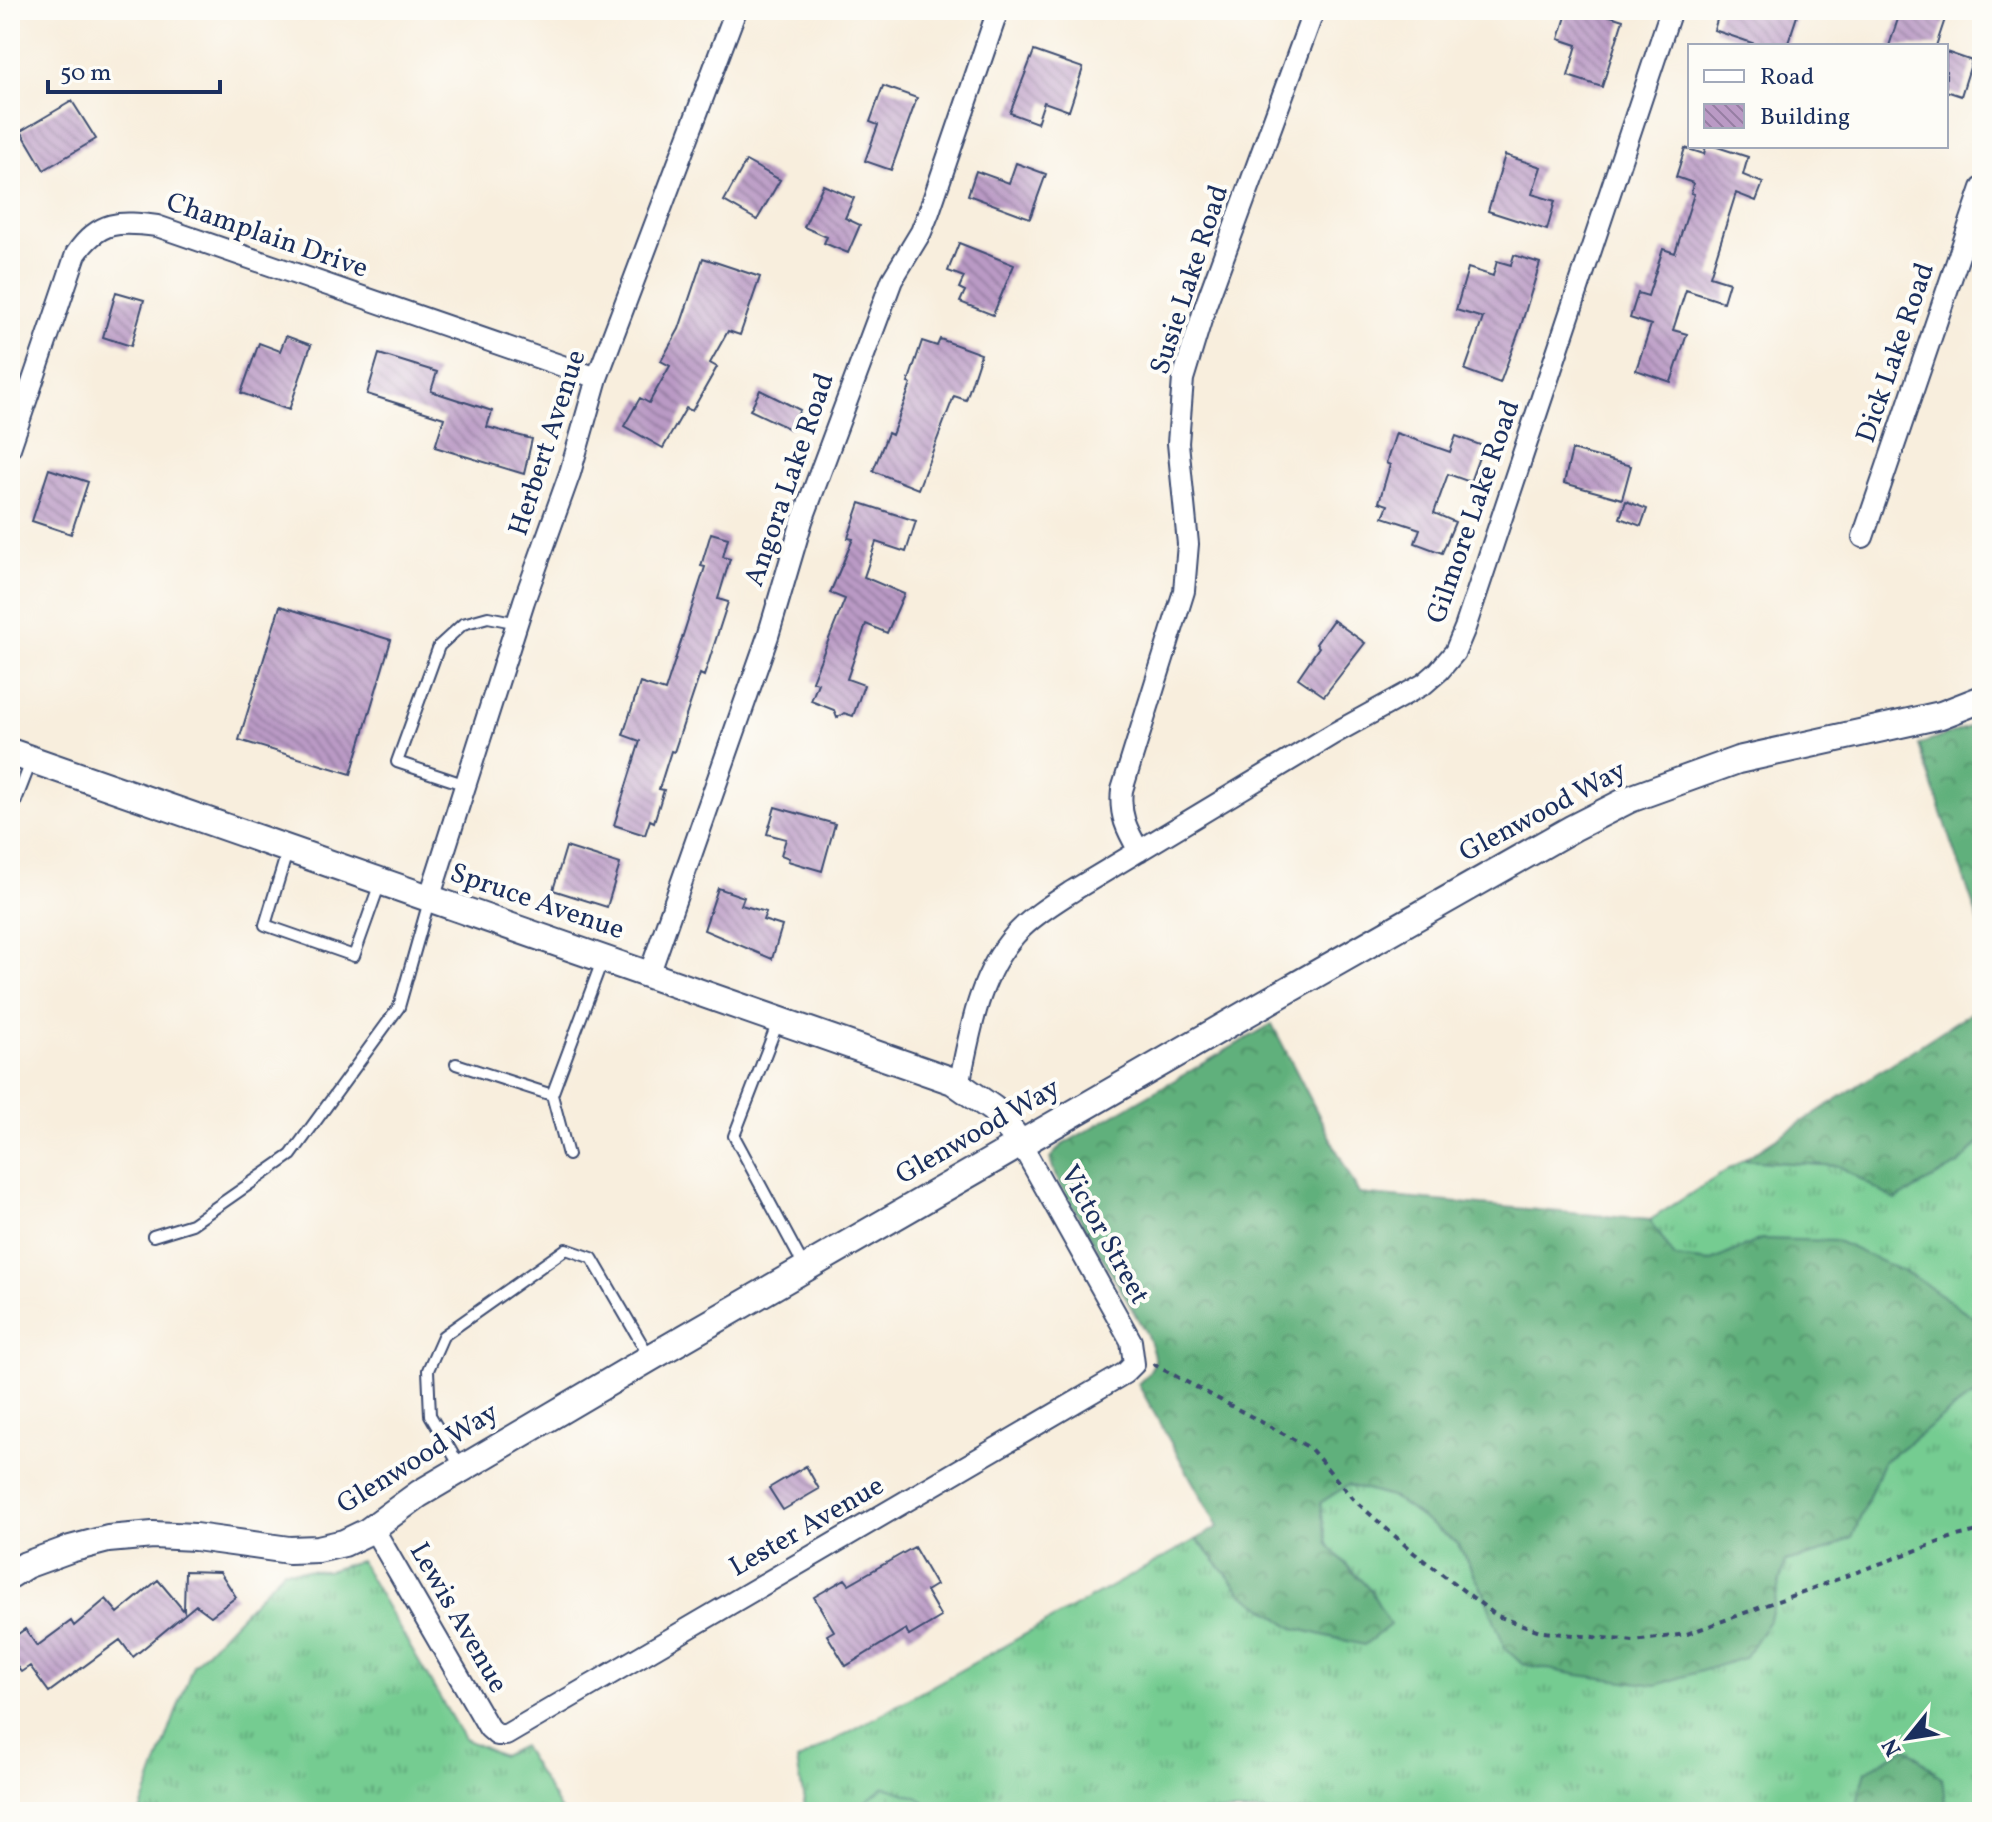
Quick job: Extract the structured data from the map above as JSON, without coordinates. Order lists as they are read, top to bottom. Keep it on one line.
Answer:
{"streets":{"street":["Champlain Drive","Susie Lake Road","Dick Lake Road","Herbert Avenue","Angora Lake Road","Gilmore Lake Road","Glenwood Way","Spruce Avenue","Victor Street","Lester Avenue","Lewis Avenue"]},"crossings":[["Champlain Drive","Herbert Avenue"],["Susie Lake Road","Gilmore Lake Road"],["Herbert Avenue","Spruce Avenue"],["Angora Lake Road","Spruce Avenue"],["Gilmore Lake Road","Spruce Avenue"],["Glenwood Way","Spruce Avenue"],["Glenwood Way","Victor Street"],["Glenwood Way","Lewis Avenue"],["Spruce Avenue","Victor Street"],["Victor Street","Lester Avenue"],["Lester Avenue","Lewis Avenue"]],"legend":["Road","Building"],"scale_bar":"50 m","north":"bottom left"}
